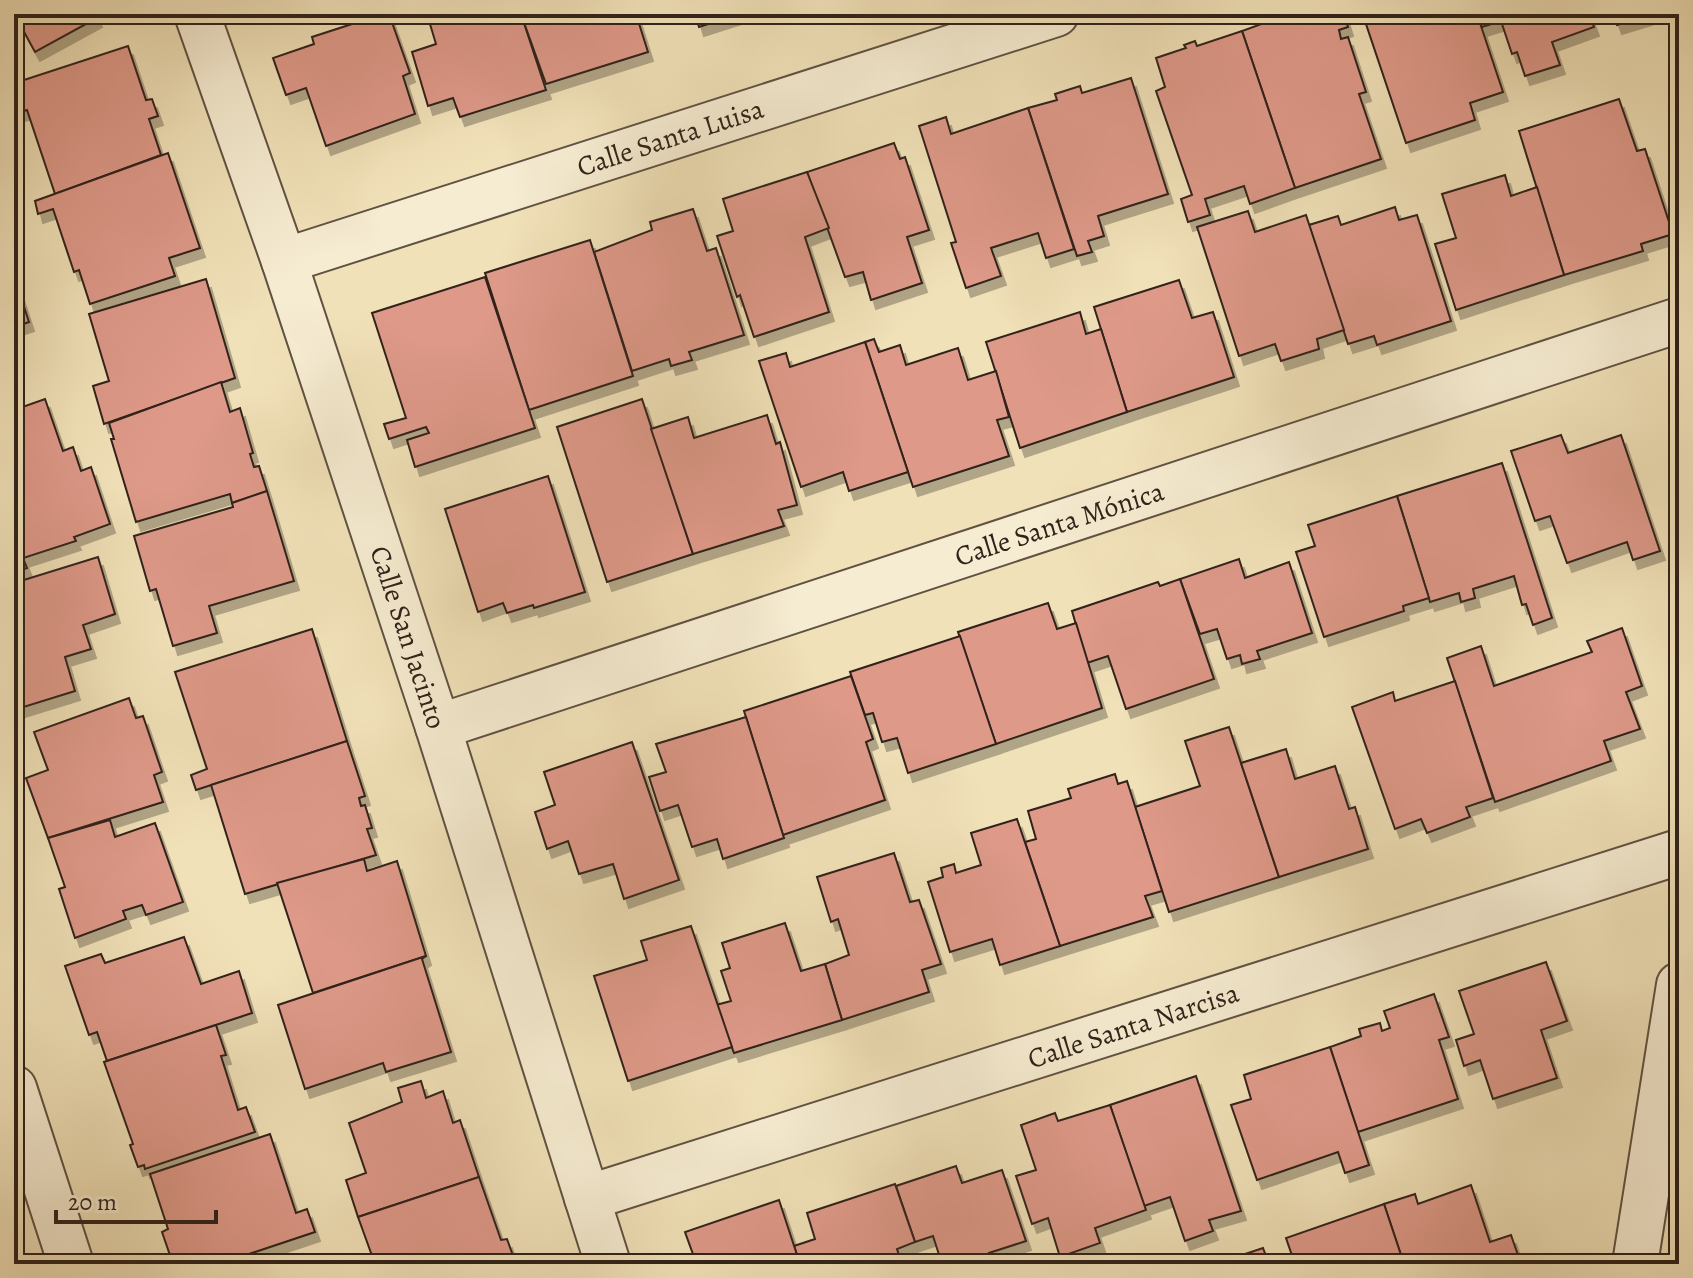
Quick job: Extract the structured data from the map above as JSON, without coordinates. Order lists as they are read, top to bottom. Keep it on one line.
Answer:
{"streets":{"street":["Calle Santa Luisa","Calle Santa Mónica","Calle San Jacinto","Calle Santa Narcisa"]},"crossings":[["Calle Santa Luisa","Calle San Jacinto"],["Calle Santa Mónica","Calle San Jacinto"],["Calle San Jacinto","Calle Santa Narcisa"]],"scale_bar":"20 m"}
